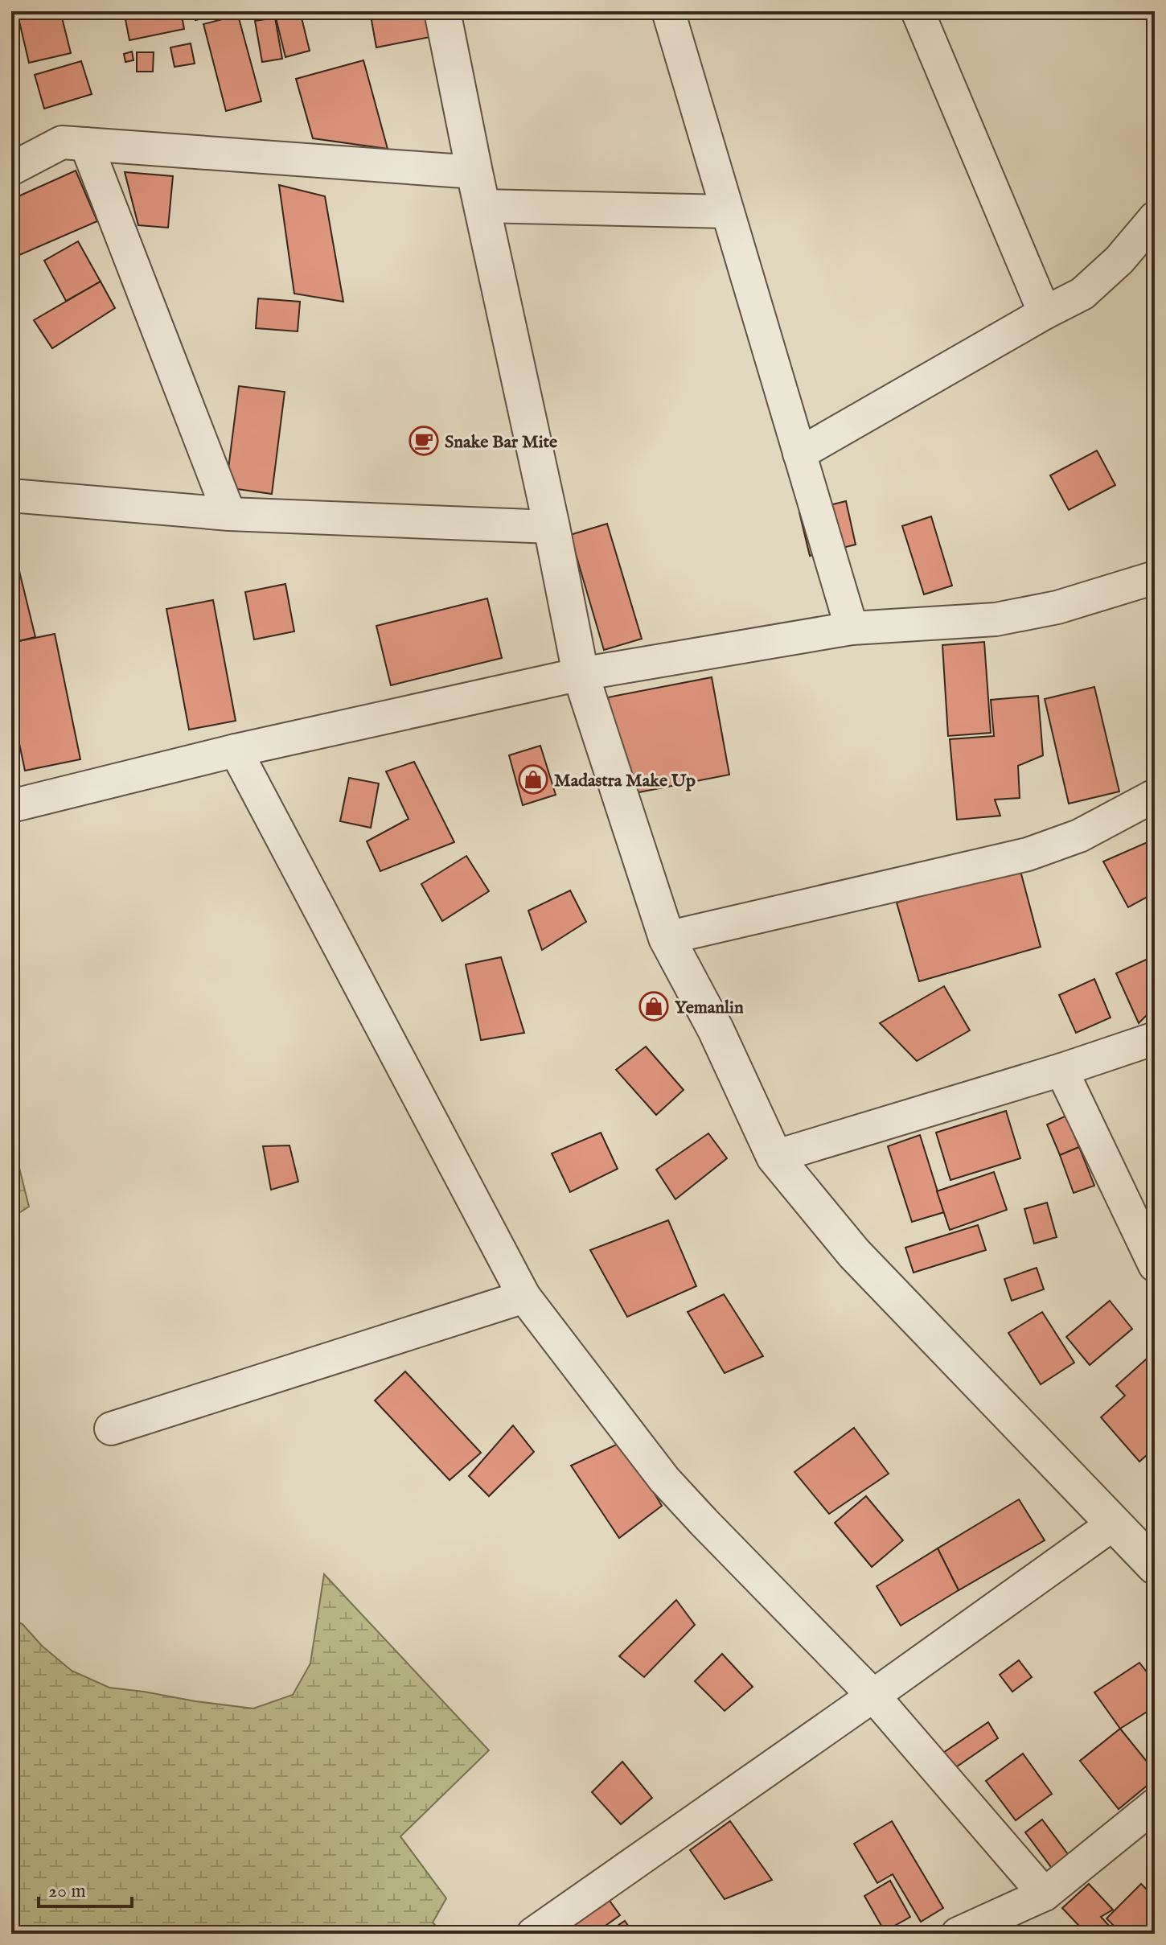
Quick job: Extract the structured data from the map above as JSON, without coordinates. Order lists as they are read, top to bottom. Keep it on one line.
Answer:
{"places":{"cafe":["Snake Bar Mite"],"shop":["Madastra Make Up","Yemanlin"]},"scale_bar":"20 m"}
